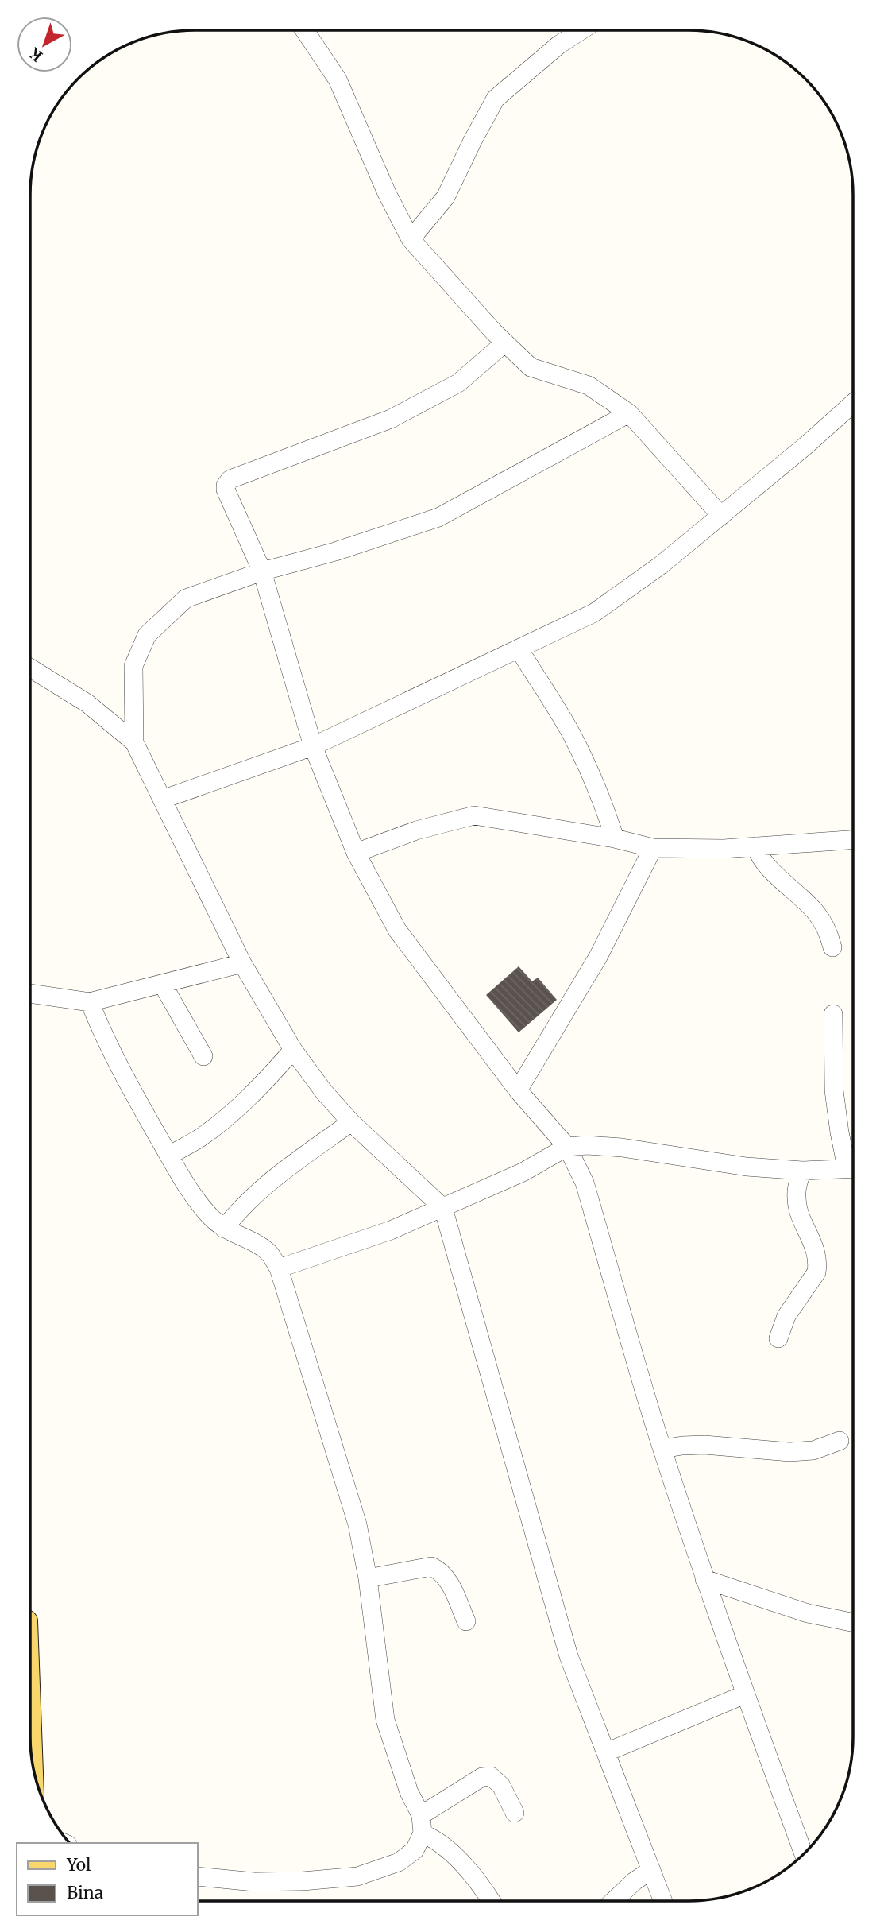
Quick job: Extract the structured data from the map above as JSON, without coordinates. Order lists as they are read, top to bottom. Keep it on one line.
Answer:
{"legend":["Yol","Bina"],"north":"bottom left"}
